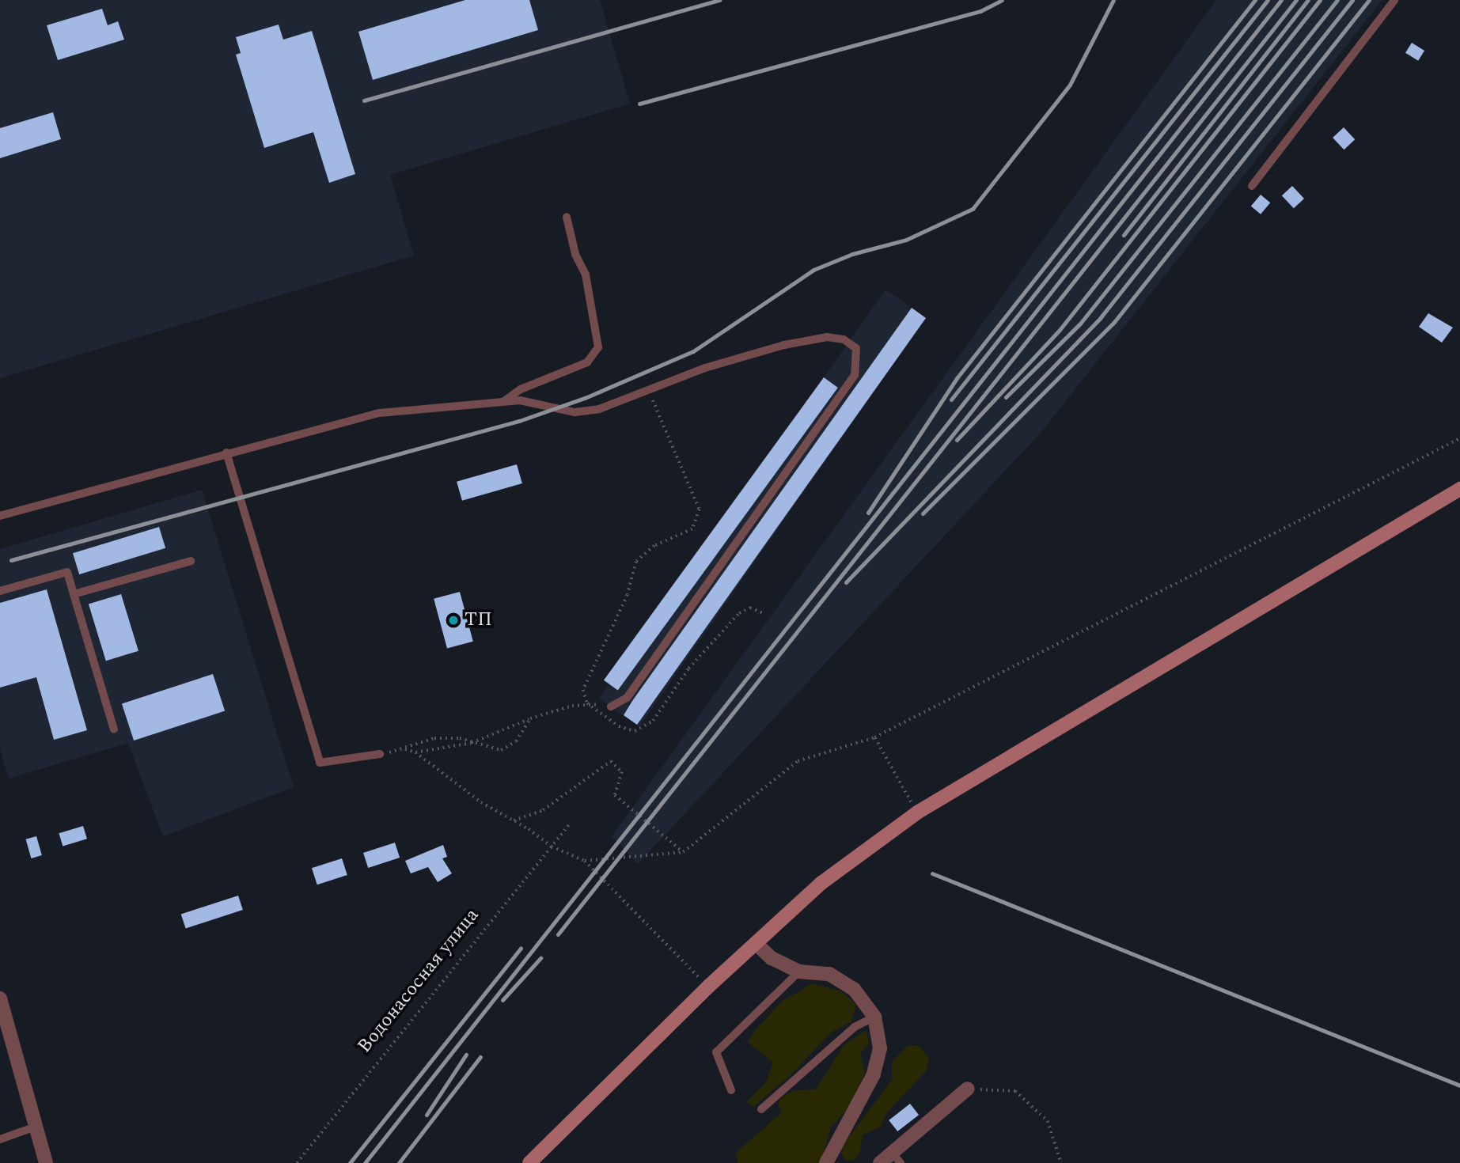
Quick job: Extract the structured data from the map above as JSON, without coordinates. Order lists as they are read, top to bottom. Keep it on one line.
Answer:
{"streets":{"path":["Водонасосная улица"]},"places":["ТП"]}
